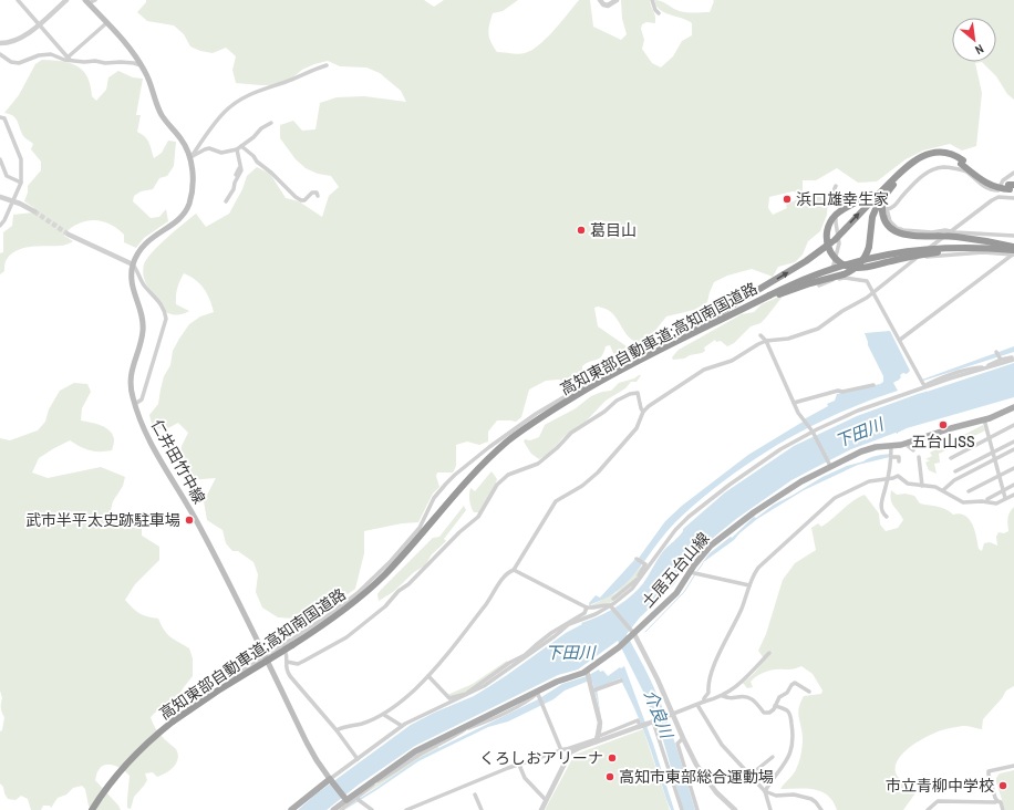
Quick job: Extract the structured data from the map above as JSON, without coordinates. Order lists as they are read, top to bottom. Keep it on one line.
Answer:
{"streets":{"highway":["高知東部自動車道;高知南国道路"],"main road":["仁井田竹中線","土居五台山線"]},"water":["下田川","介良川"],"places":["浜口雄幸生家","葛目山","五台山SS","武市半平太史跡駐車場","くろしおアリーナ","高知市東部総合運動場","市立青柳中学校"],"north":"bottom right"}
